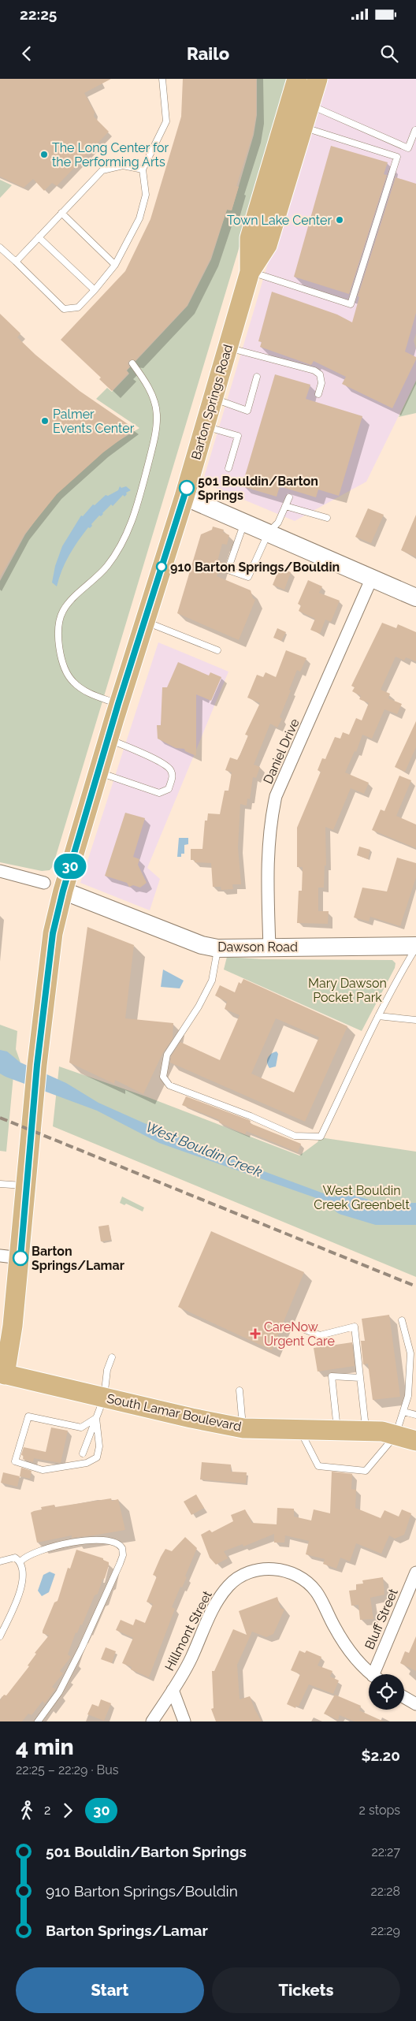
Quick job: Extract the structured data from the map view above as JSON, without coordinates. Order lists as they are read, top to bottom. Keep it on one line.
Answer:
{"streets":{"main road":["Barton Springs Road","South Lamar Boulevard"],"street":["Daniel Drive","Dawson Road","Bluff Street","Hillmont Street"]},"crossings":[["Barton Springs Road","Dawson Road"],["Barton Springs Road","South Lamar Boulevard"],["Daniel Drive","Dawson Road"]],"water":["West Bouldin Creek"],"parks":["Mary Dawson Pocket Park","West Bouldin Creek Greenbelt"],"places":{"other":["The Long Center for the Performing Arts","Town Lake Center","Palmer Events Center","501 Bouldin/Barton Springs","910 Barton Springs/Bouldin","Barton Springs/Lamar"],"health":["CareNow Urgent Care"]},"lines":["bus line 30"],"page":{"status":"22:25","header":"Railo","on_map":"30","heading":["4 min","22:25 – 22:29 · Bus","$2.20"],"legs":["2","30","2 stops"],"list":[{"name":"501 Bouldin/Barton Springs","value":"22:27"},{"name":"910 Barton Springs/Bouldin","value":"22:28"},{"name":"Barton Springs/Lamar","value":"22:29"}],"buttons":["Start","Tickets"]}}
